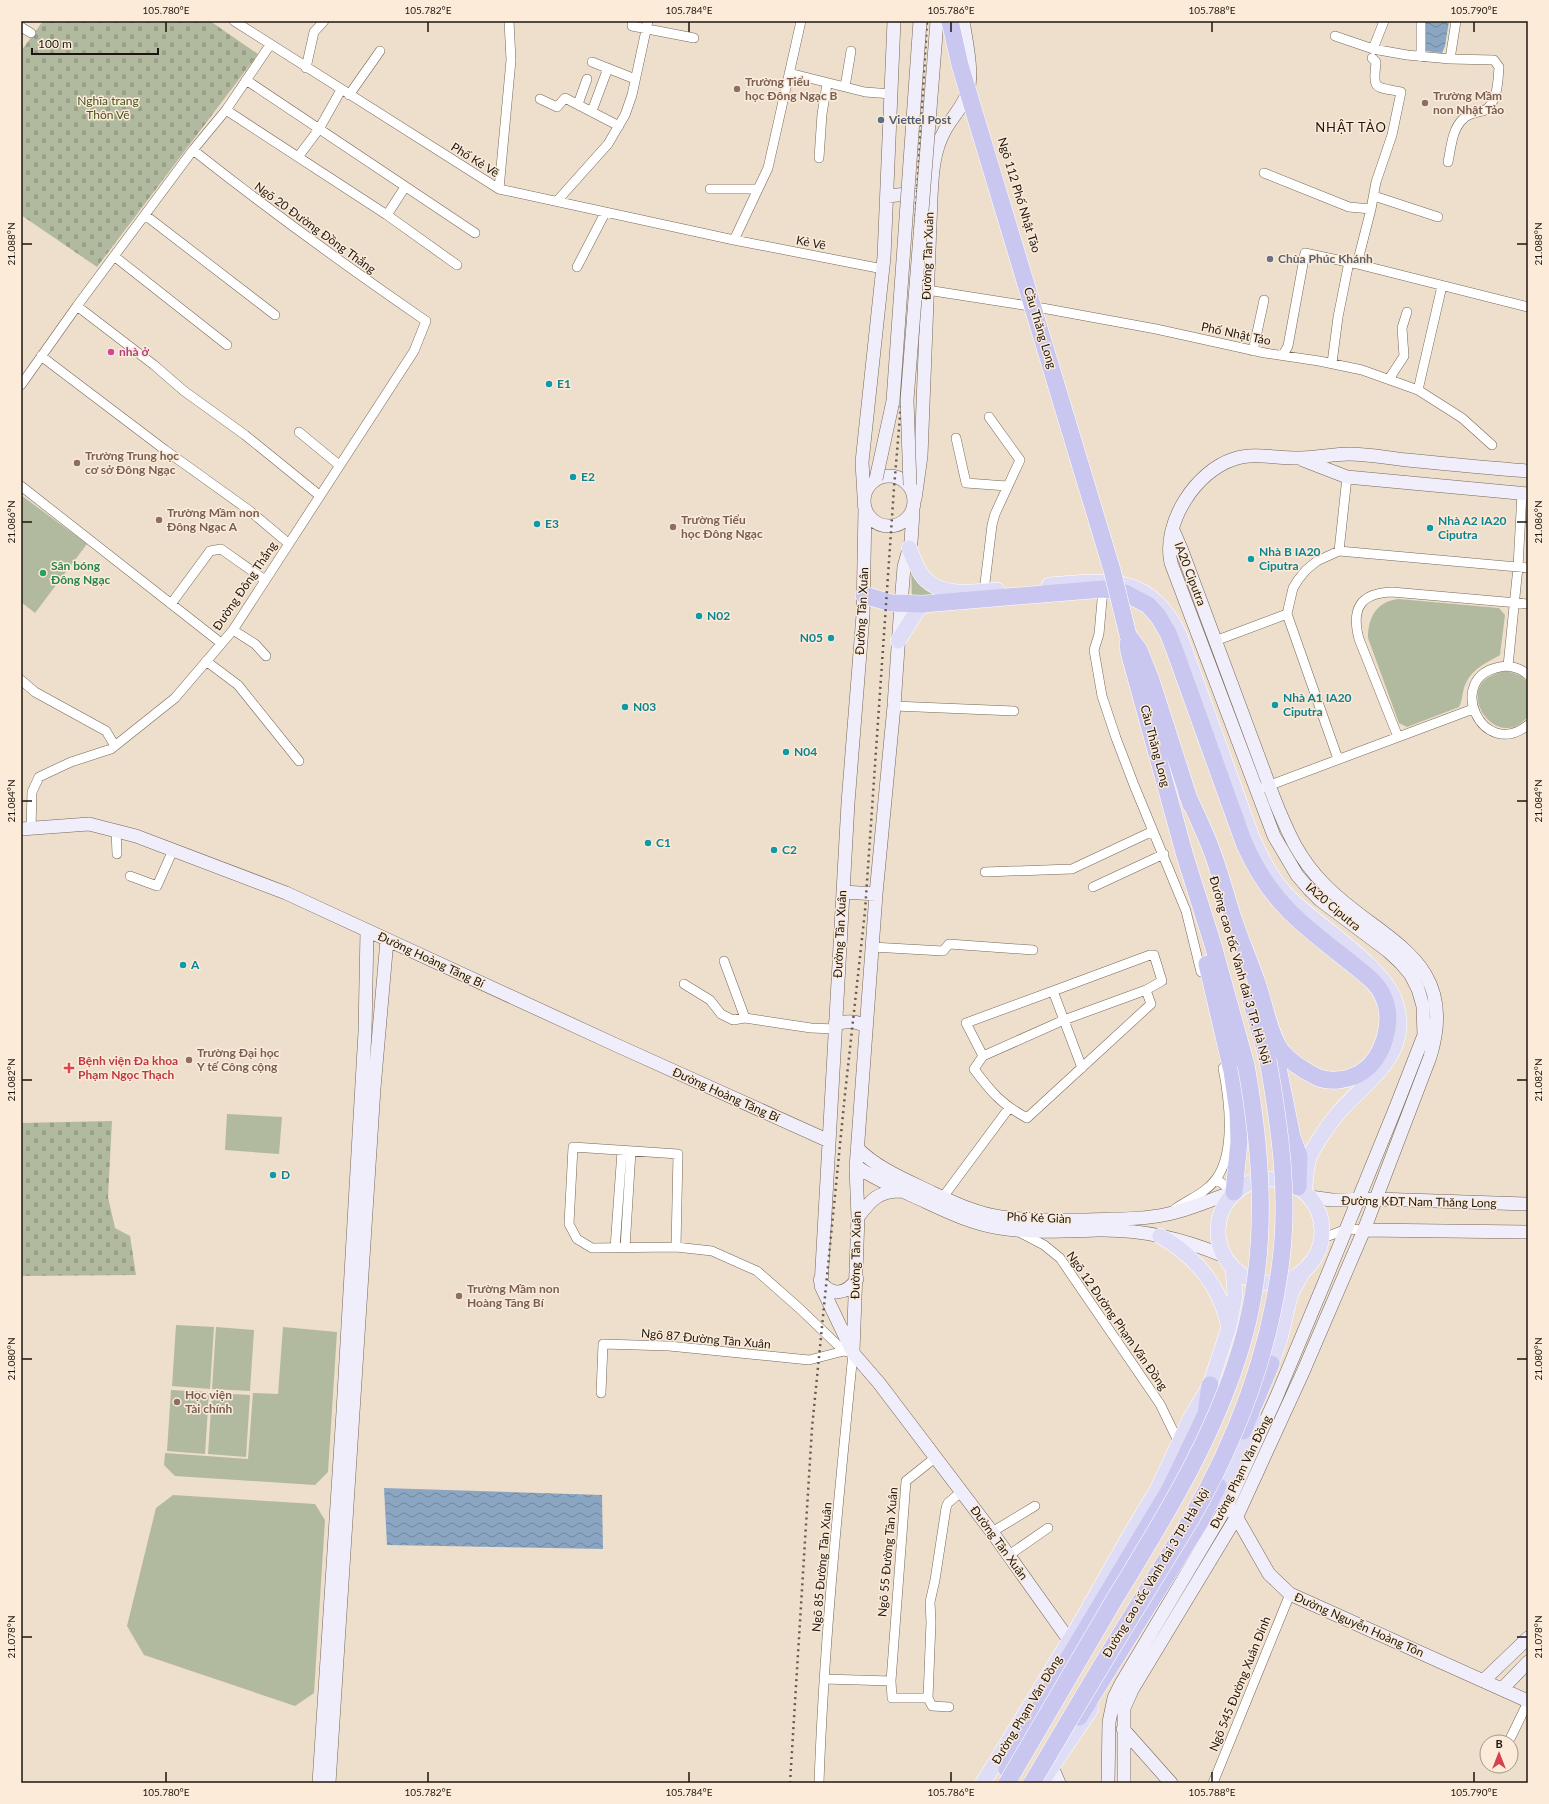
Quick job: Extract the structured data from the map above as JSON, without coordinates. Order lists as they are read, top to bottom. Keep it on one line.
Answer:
{"streets":{"highway":["Cầu Thăng Long","Đường cao tốc Vành đai 3 TP. Hà Nội"],"main road":["Đường Phạm Văn Đồng"],"street":["Phố Kẻ Vẽ","Ngõ 112 Phố Nhật Tảo","Ngõ 20 Đường Đồng Thắng","Kẻ Vẽ","Đường Tân Xuân","Phố Nhật Tảo","IA20 Ciputra","Đường Đông Thắng","Đường Hoàng Tăng Bí","Đường KĐT Nam Thăng Long","Phố Kẻ Giàn","Ngõ 12 Đường Phạm Văn Đồng","Ngõ 87 Đường Tân Xuân","Ngõ 55 Đường Tân Xuân","Ngõ 85 Đường Tân Xuân","Đường Nguyễn Hoàng Tôn","Ngõ 545 Đường Xuân Đỉnh"]},"crossings":[["Phố Kẻ Vẽ","Kẻ Vẽ"],["Ngõ 112 Phố Nhật Tảo","Đường Tân Xuân"],["Ngõ 112 Phố Nhật Tảo","Phố Nhật Tảo"],["Ngõ 20 Đường Đồng Thắng","Đường Đông Thắng"],["Kẻ Vẽ","Đường Tân Xuân"],["Đường Tân Xuân","Phố Nhật Tảo"],["Đường Tân Xuân","Đường Hoàng Tăng Bí"],["Đường Tân Xuân","Phố Kẻ Giàn"],["Đường Tân Xuân","Ngõ 87 Đường Tân Xuân"],["Đường Tân Xuân","Đường Phạm Văn Đồng"],["Đường Tân Xuân","Ngõ 55 Đường Tân Xuân"],["Đường Tân Xuân","Ngõ 85 Đường Tân Xuân"],["Cầu Thăng Long","Đường cao tốc Vành đai 3 TP. Hà Nội"],["IA20 Ciputra","Đường KĐT Nam Thăng Long"],["IA20 Ciputra","Đường Phạm Văn Đồng"],["Đường Đông Thắng","Đường Hoàng Tăng Bí"],["Đường cao tốc Vành đai 3 TP. Hà Nội","Đường Phạm Văn Đồng"],["Đường KĐT Nam Thăng Long","Phố Kẻ Giàn"],["Đường KĐT Nam Thăng Long","Đường Phạm Văn Đồng"],["Phố Kẻ Giàn","Ngõ 12 Đường Phạm Văn Đồng"],["Phố Kẻ Giàn","Đường Phạm Văn Đồng"],["Ngõ 12 Đường Phạm Văn Đồng","Đường Phạm Văn Đồng"],["Ngõ 87 Đường Tân Xuân","Ngõ 85 Đường Tân Xuân"],["Đường Phạm Văn Đồng","Đường Nguyễn Hoàng Tôn"],["Đường Nguyễn Hoàng Tôn","Ngõ 545 Đường Xuân Đỉnh"]],"districts":["NHẬT TẢO"],"parks":["Nghĩa trang Thôn Vẽ"],"places":{"other":["Trường Tiểu học Đông Ngạc B","Trường Mầm non Nhật Tảo","Viettel Post","Chùa Phúc Khánh","nhà ở","E1","Trường Trung học cơ sở Đông Ngạc","E2","Trường Mầm non Đông Ngạc A","E3","Trường Tiểu học Đông Ngạc","Nhà A2 IA20 Ciputra","Nhà B IA20 Ciputra","Sân bóng Đông Ngạc","N02","N05","Nhà A1 IA20 Ciputra","N03","N04","C1","C2","A","Trường Đại học Y tế Công cộng","D","Trường Mầm non Hoàng Tăng Bí","Học viện Tài chính"],"health":["Bệnh viện Đa khoa Phạm Ngọc Thạch"]},"scale_bar":"100 m","north":"top","coordinates":["105.780°E","105.782°E","105.784°E","105.786°E","105.788°E","105.790°E","21.088°N","21.086°N","21.084°N","21.082°N","21.080°N","21.078°N"]}
